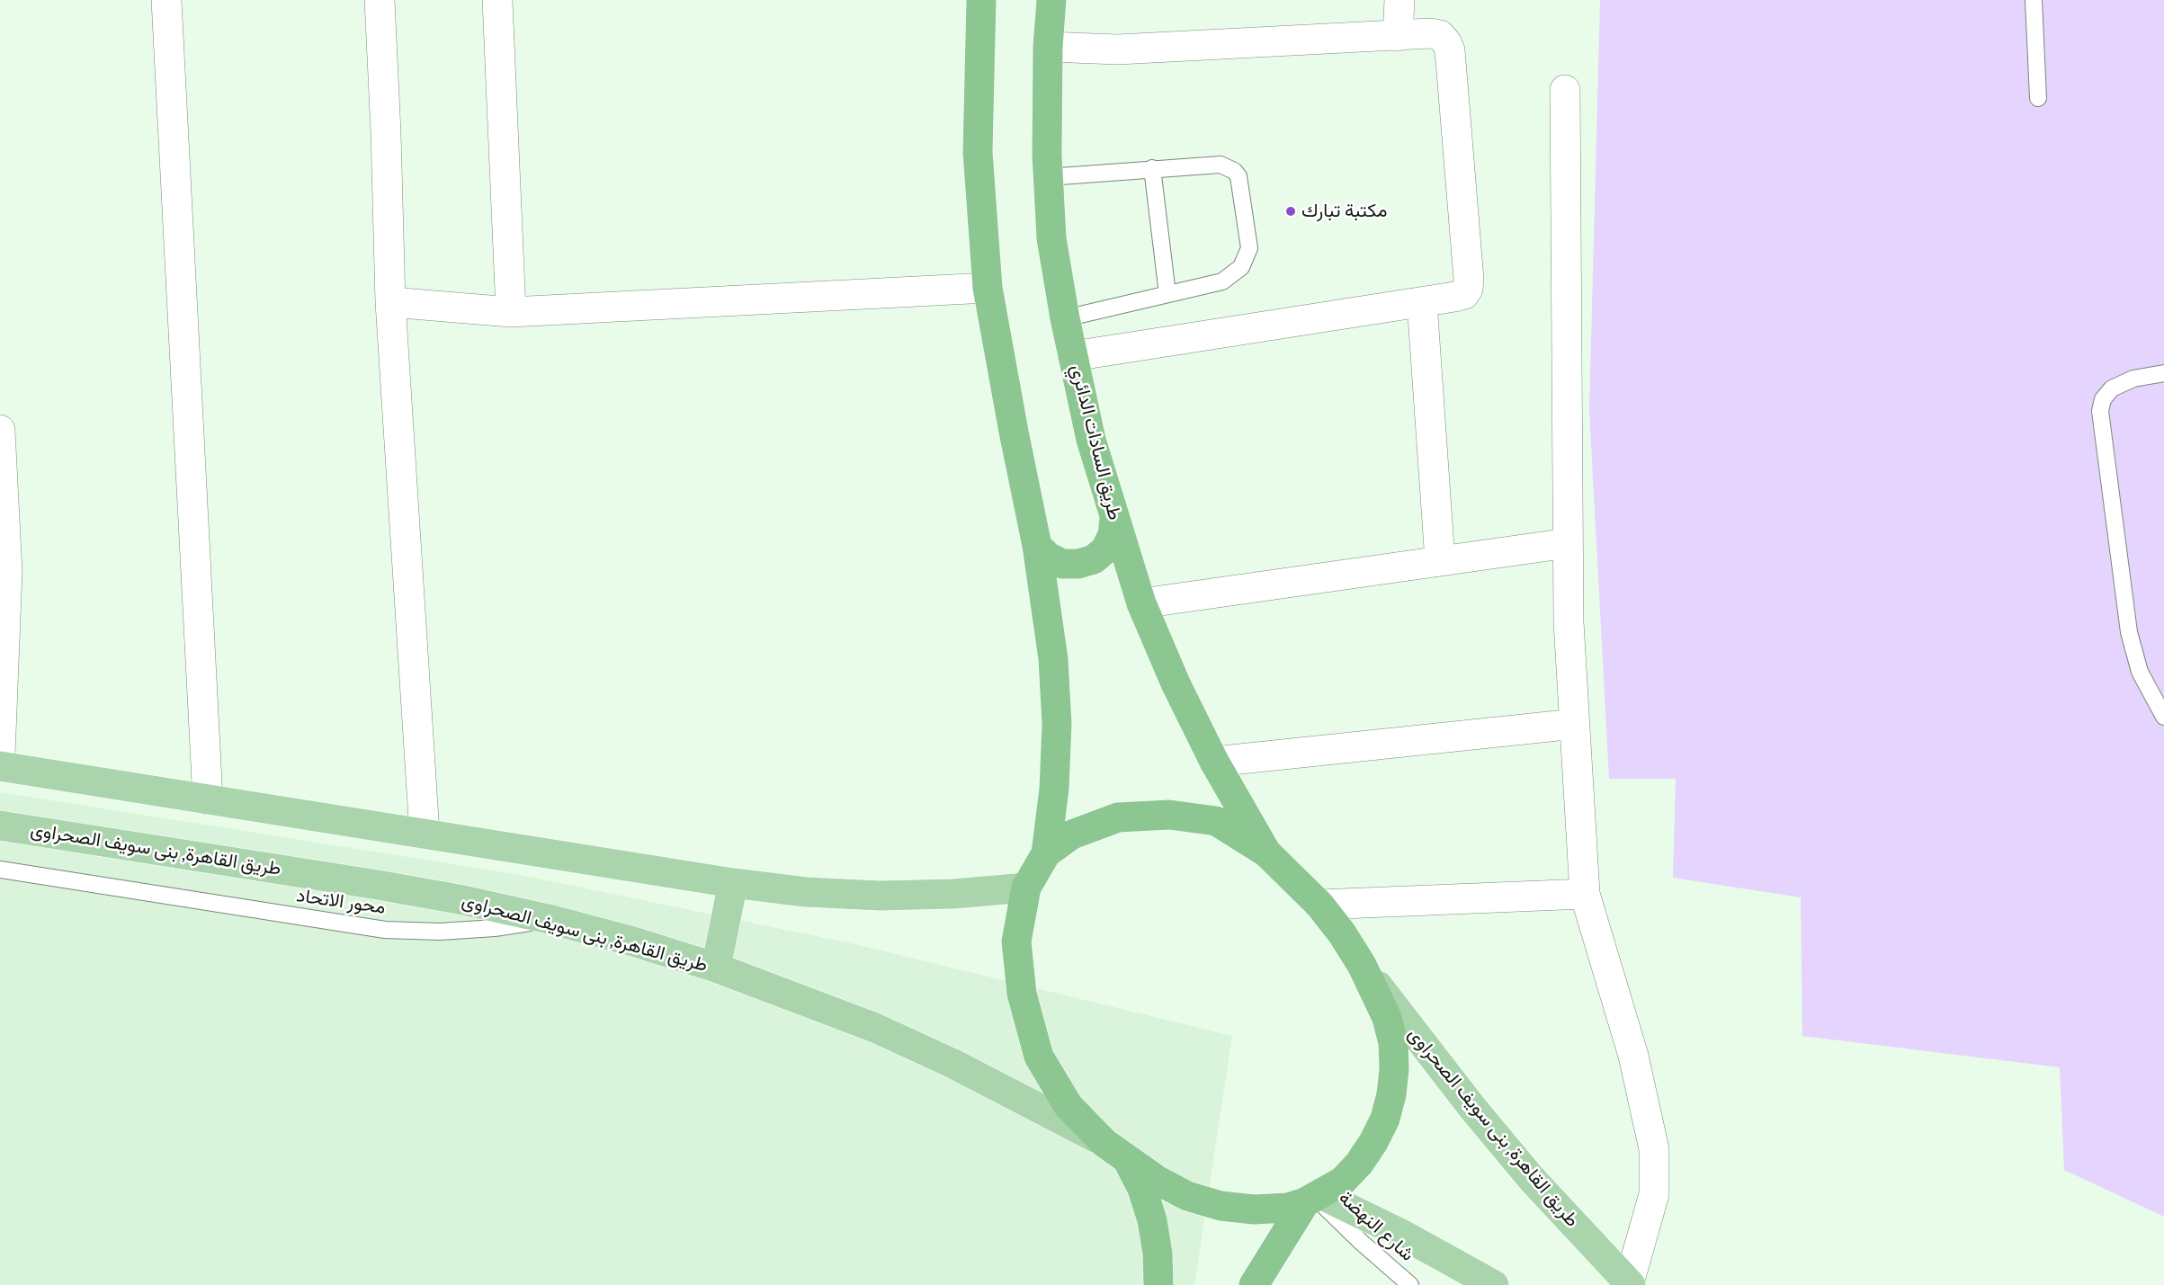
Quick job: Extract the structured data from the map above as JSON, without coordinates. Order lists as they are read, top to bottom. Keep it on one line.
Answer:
{"streets":{"highway":["طريق السادات الدائري"],"main road":["طريق القاهرة, بنى سويف الصحراوى"],"lane":["محور الاتحاد","شارع النهضة"]},"crossings":[["طريق القاهرة, بنى سويف الصحراوى","محور الاتحاد"]],"places":["مكتبة تبارك"]}
